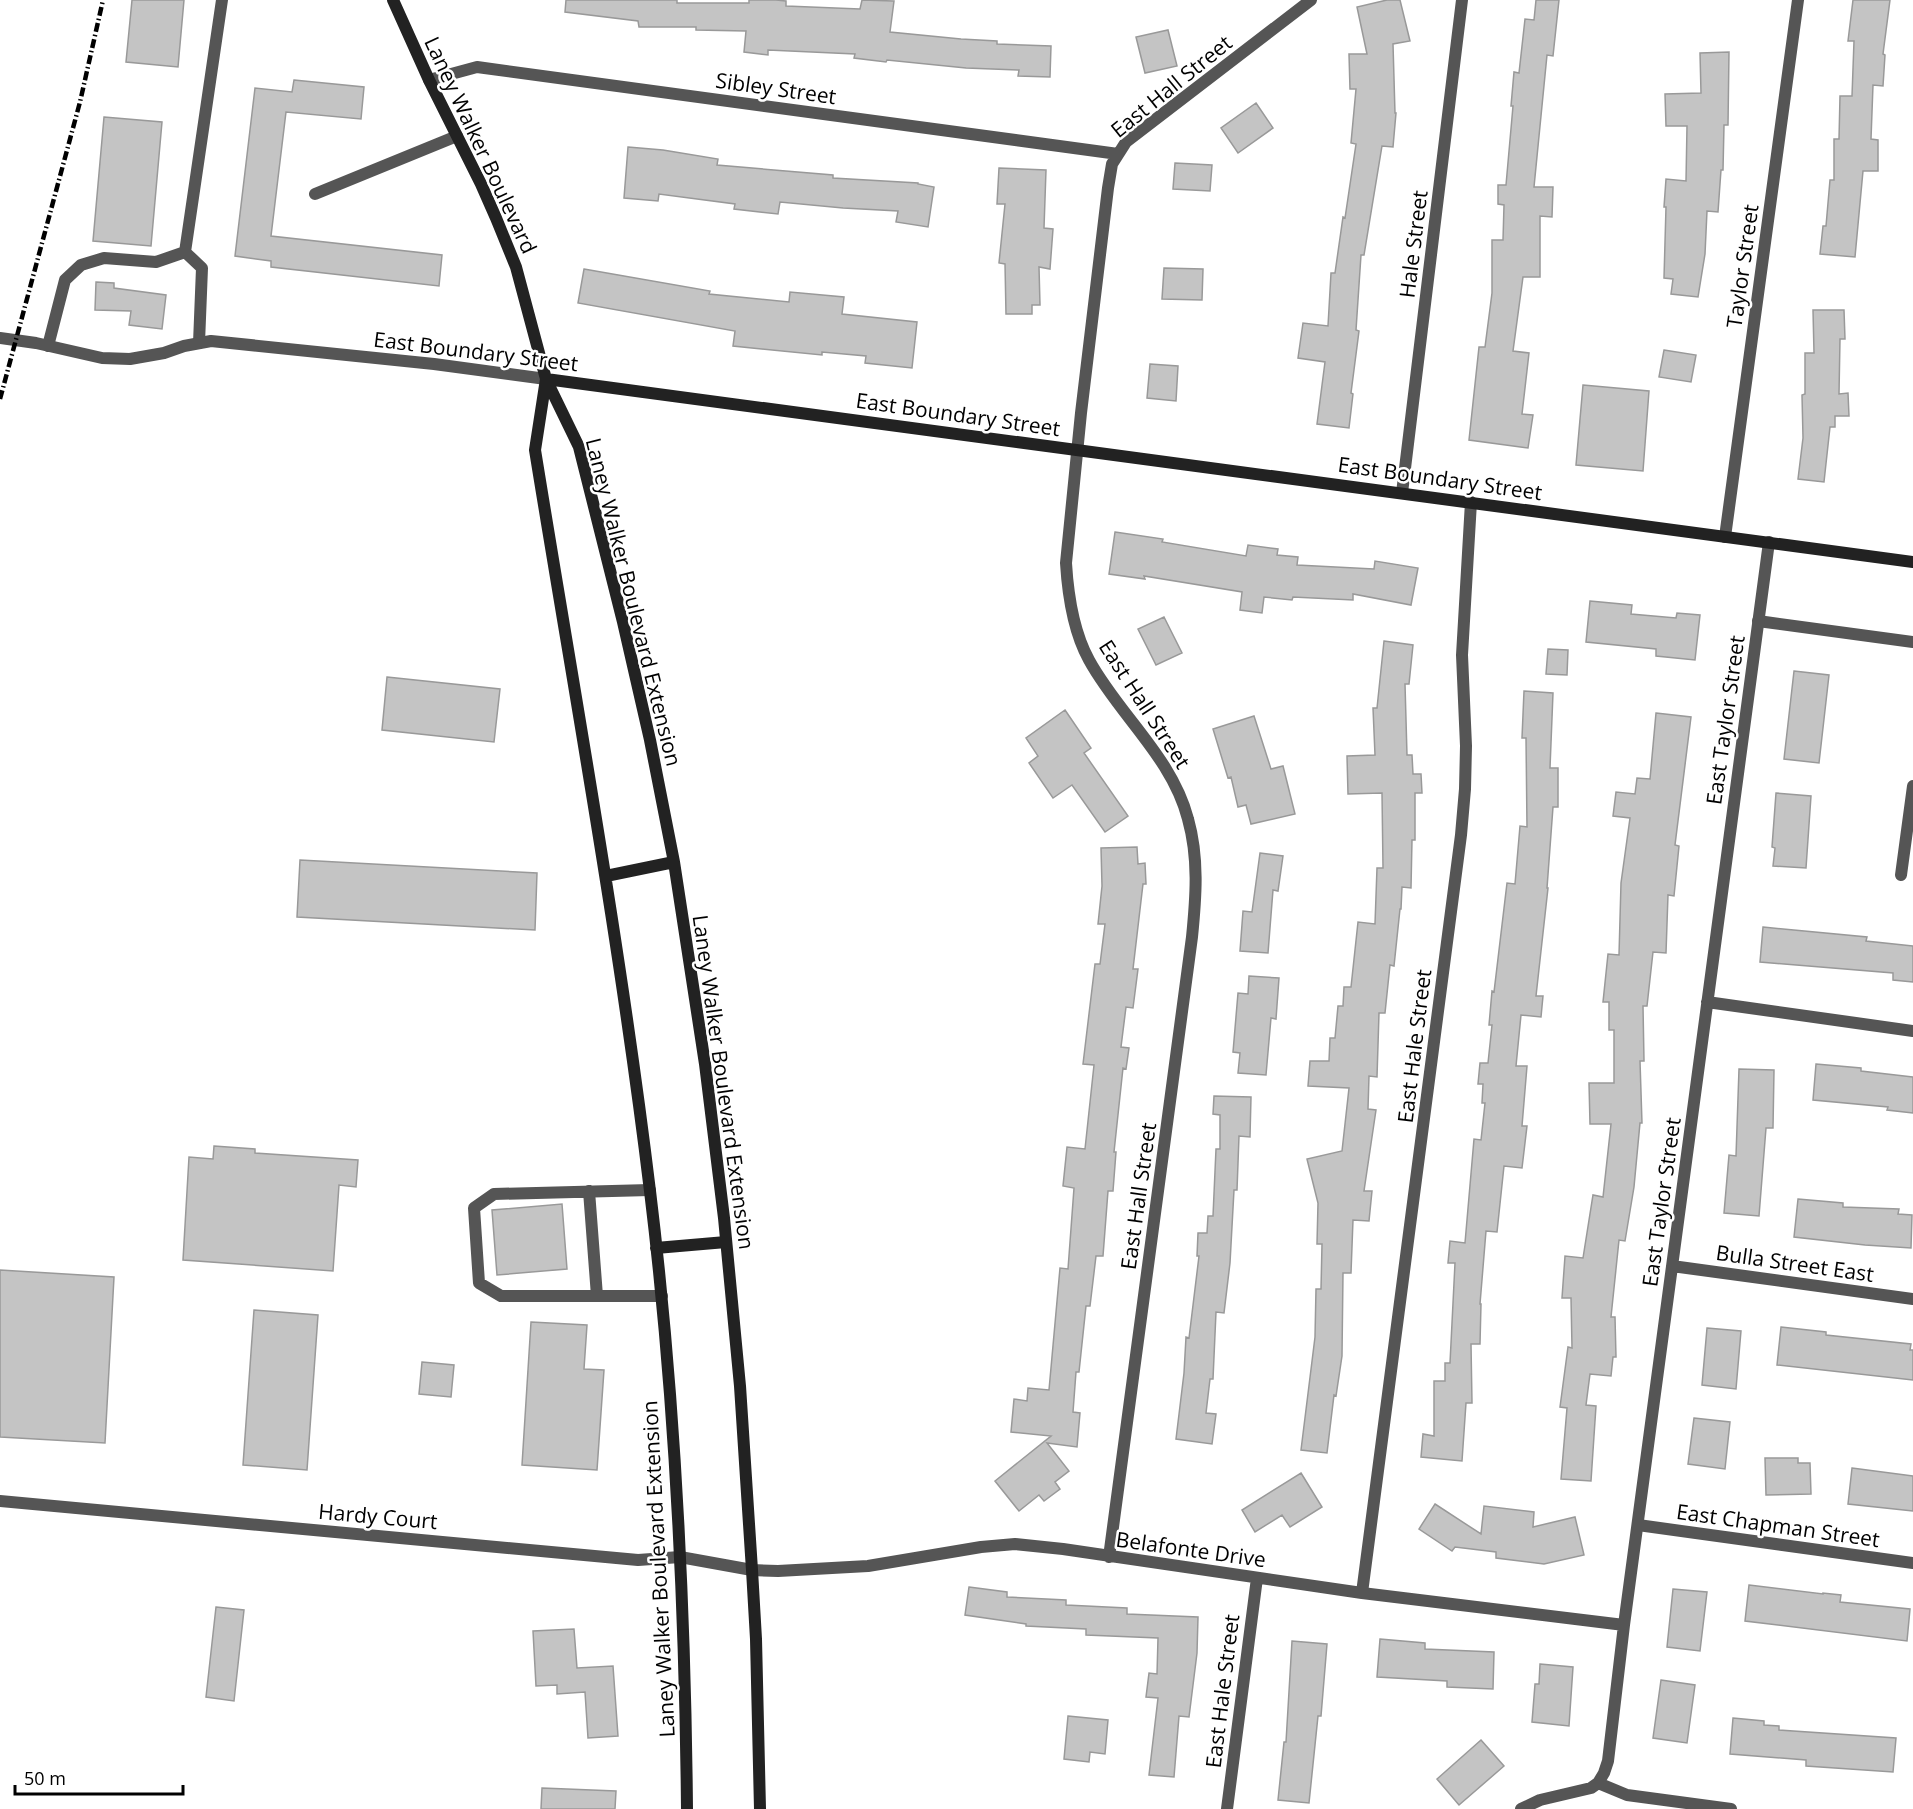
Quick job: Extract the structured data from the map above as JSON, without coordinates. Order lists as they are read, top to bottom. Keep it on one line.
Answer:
{"streets":{"main road":["Laney Walker Boulevard","East Boundary Street","Laney Walker Boulevard Extension"],"street":["East Hall Street","Sibley Street","Hale Street","Taylor Street","East Taylor Street","East Hale Street","Bulla Street East","Hardy Court","East Chapman Street","Belafonte Drive"]},"crossings":[["East Hall Street","Sibley Street"],["East Hall Street","East Boundary Street"],["East Hall Street","Belafonte Drive"],["Sibley Street","Laney Walker Boulevard"],["Laney Walker Boulevard","East Boundary Street"],["Laney Walker Boulevard","Laney Walker Boulevard Extension"],["Hale Street","East Boundary Street"],["Taylor Street","East Boundary Street"],["East Boundary Street","Laney Walker Boulevard Extension"],["East Boundary Street","East Taylor Street"],["East Boundary Street","East Hale Street"],["Laney Walker Boulevard Extension","Hardy Court"],["Laney Walker Boulevard Extension","Belafonte Drive"],["East Taylor Street","Bulla Street East"],["East Taylor Street","East Chapman Street"],["East Taylor Street","Belafonte Drive"],["East Hale Street","Belafonte Drive"],["Hardy Court","Belafonte Drive"]],"scale_bar":"50 m"}
